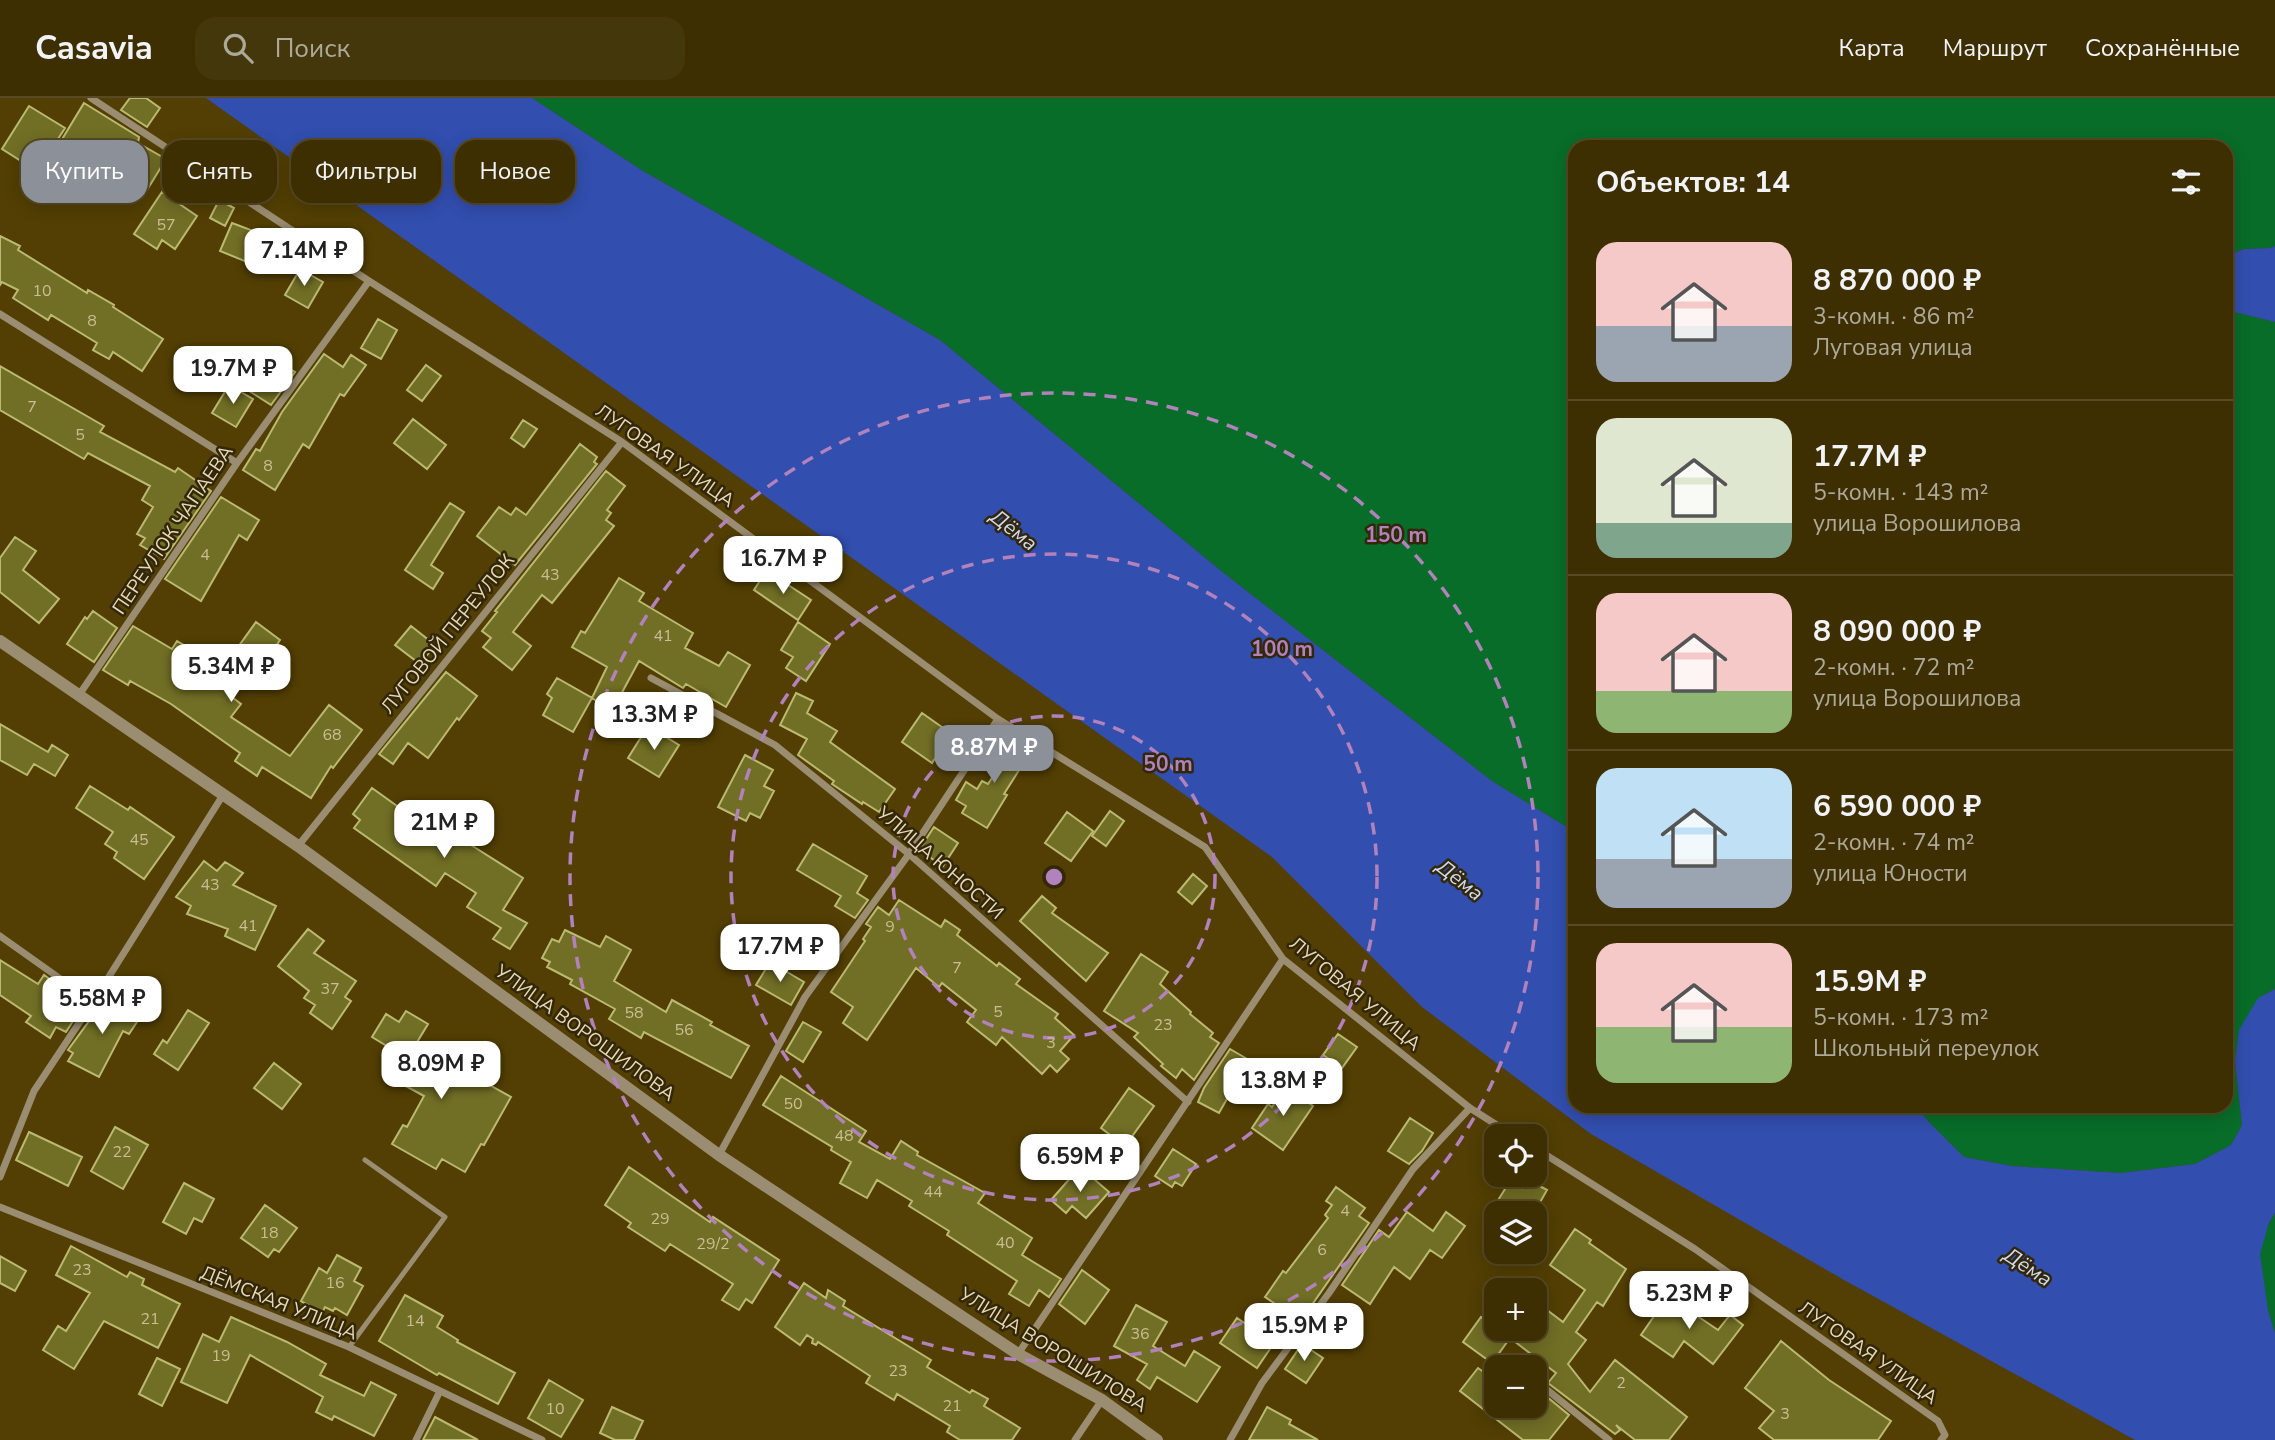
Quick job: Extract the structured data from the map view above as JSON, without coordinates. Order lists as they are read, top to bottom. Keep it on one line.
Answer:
{"streets":{"street":["ЛУГОВАЯ УЛИЦА","ПЕРЕУЛОК ЧАПАЕВА","ЛУГОВОЙ ПЕРЕУЛОК","УЛИЦА ЮНОСТИ","УЛИЦА ВОРОШИЛОВА","ДЁМСКАЯ УЛИЦА"]},"crossings":[["ЛУГОВАЯ УЛИЦА","ПЕРЕУЛОК ЧАПАЕВА"],["ЛУГОВАЯ УЛИЦА","ЛУГОВОЙ ПЕРЕУЛОК"],["ПЕРЕУЛОК ЧАПАЕВА","УЛИЦА ВОРОШИЛОВА"],["ЛУГОВОЙ ПЕРЕУЛОК","УЛИЦА ВОРОШИЛОВА"]],"water":["Дёма"],"house_numbers":["57","10","8","7","5","8","4","43","41","68","45","43","41","9","7","37","5","58","23","56","3","50","48","22","44","4","29","18","40","29/2","6","23","16","21","14","36","19","23","2","21","10","3"],"page":{"header":"Casavia","search":"Поиск","nav":["Карта","Маршрут","Сохранённые"],"chip":["Купить","Снять","Фильтры","Новое"],"heading":"Объектов: 14","list":[{"name":"8 870 000 ₽","note":"3-комн. · 86 m² · Луговая улица"},{"name":"17.7M ₽","note":"5-комн. · 143 m² · улица Ворошилова"},{"name":"8 090 000 ₽","note":"2-комн. · 72 m² · улица Ворошилова"},{"name":"6 590 000 ₽","note":"2-комн. · 74 m² · улица Юности"},{"name":"15.9M ₽","note":"5-комн. · 173 m² · Школьный переулок"}],"price":["7.14M ₽","19.7M ₽","16.7M ₽","5.34M ₽","13.3M ₽","8.87M ₽","21M ₽","17.7M ₽","5.58M ₽","8.09M ₽","13.8M ₽","6.59M ₽","5.23M ₽","15.9M ₽"],"map_buttons":["+","−"]},"rings":["150 m","100 m","50 m"]}
